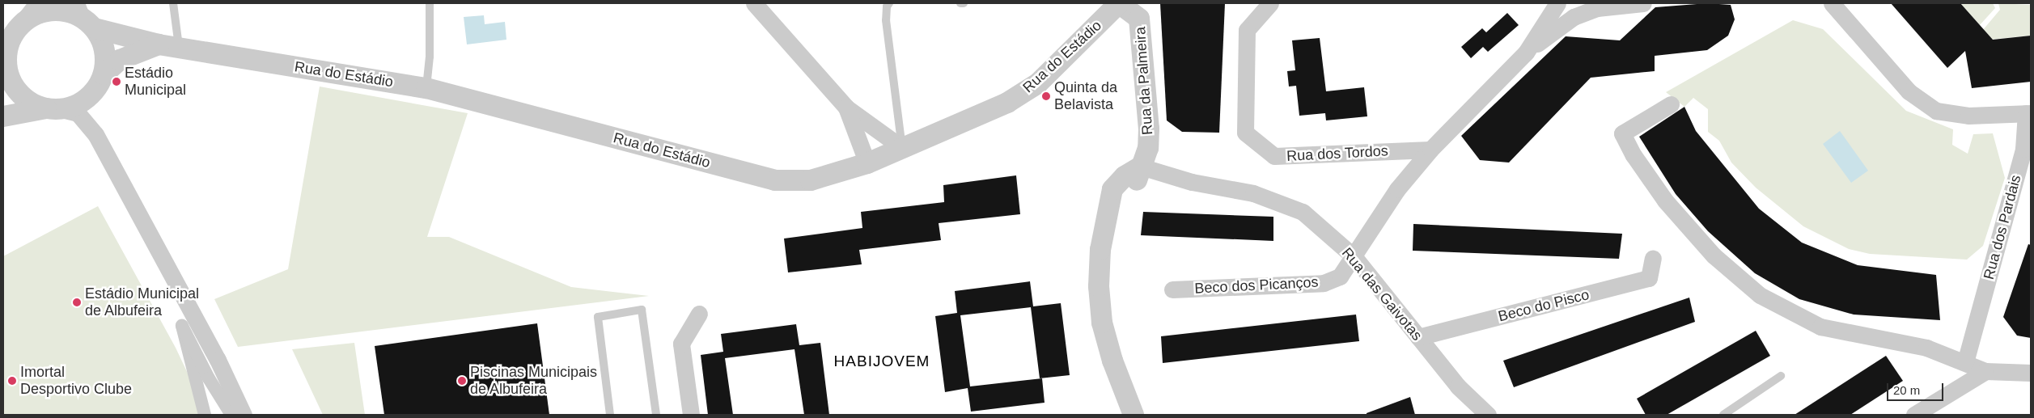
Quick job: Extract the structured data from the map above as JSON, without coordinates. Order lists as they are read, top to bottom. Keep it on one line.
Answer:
{"streets":{"street":["Rua do Estádio","Rua da Palmeira","Rua dos Tordos","Rua dos Pardais","Beco dos Picanços","Rua das Gaivotas","Beco do Pisco"]},"crossings":[["Rua do Estádio","Rua da Palmeira"],["Rua da Palmeira","Rua das Gaivotas"],["Beco dos Picanços","Rua das Gaivotas"],["Rua das Gaivotas","Beco do Pisco"]],"districts":["HABIJOVEM"],"places":["Estádio Municipal","Quinta da Belavista","Estádio Municipal de Albufeira","Imortal Desportivo Clube","Piscinas Municipais de Albufeira"],"scale_bar":"20 m"}
